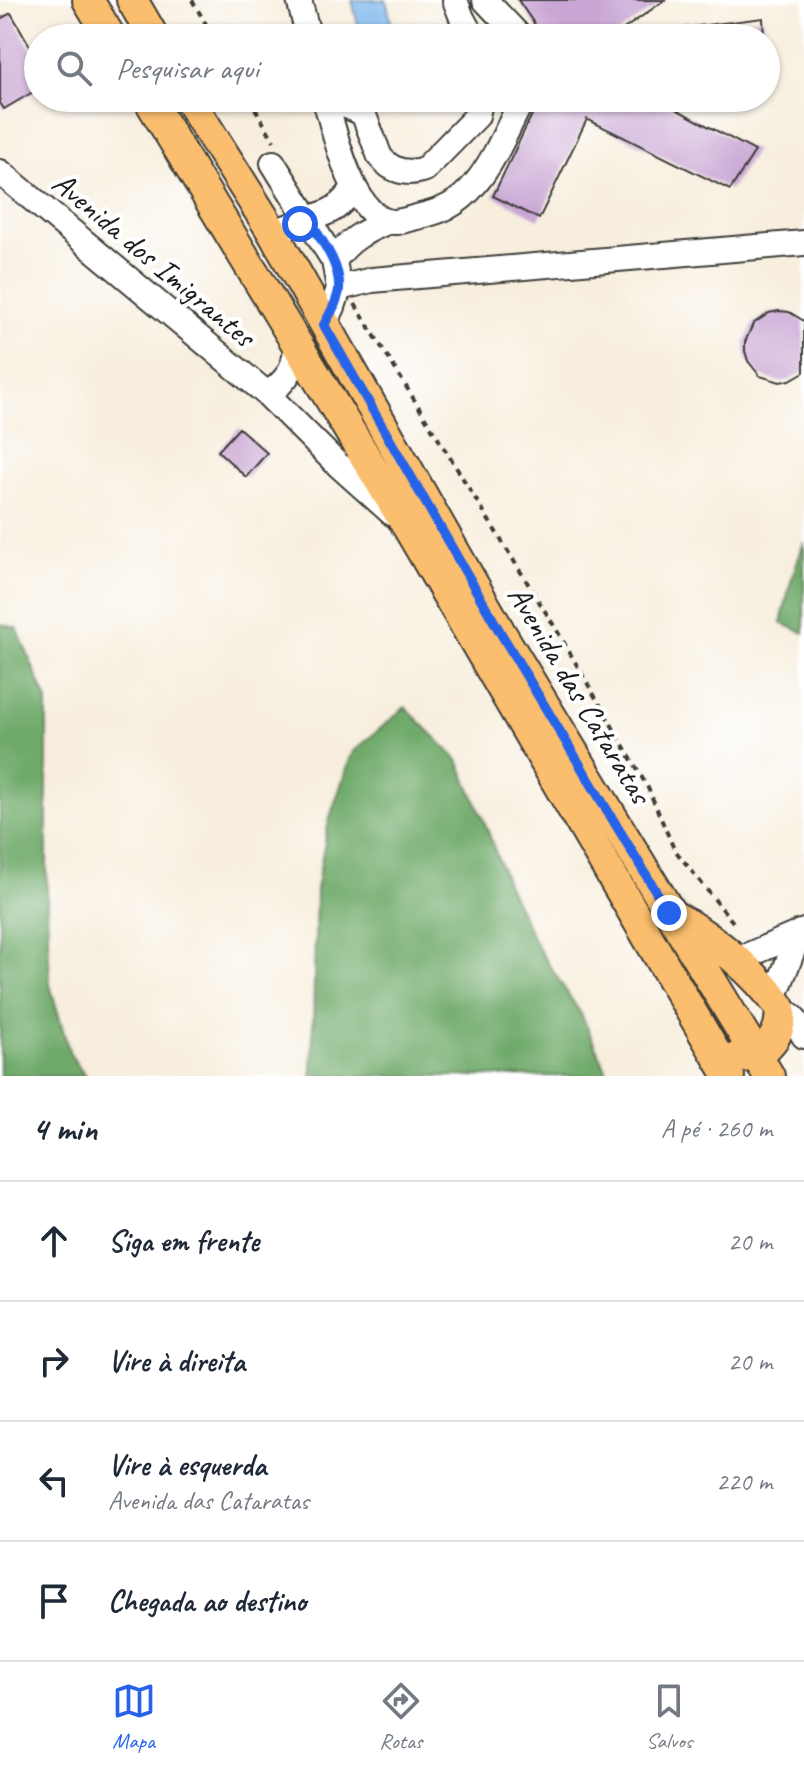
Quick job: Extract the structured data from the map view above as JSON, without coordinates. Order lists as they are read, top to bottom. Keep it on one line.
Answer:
{"streets":{"main road":["Avenida das Cataratas"],"street":["Avenida dos Imigrantes"]},"crossings":[["Avenida dos Imigrantes","Avenida das Cataratas"]],"page":{"search":"Pesquisar aqui","heading":["4 min","A pé · 260 m"],"list":[["Siga em frente","20 m"],["Vire à direita","20 m"],["Vire à esquerda","Avenida das Cataratas","220 m"],"Chegada ao destino"],"nav":["Mapa","Rotas","Salvos"]}}
